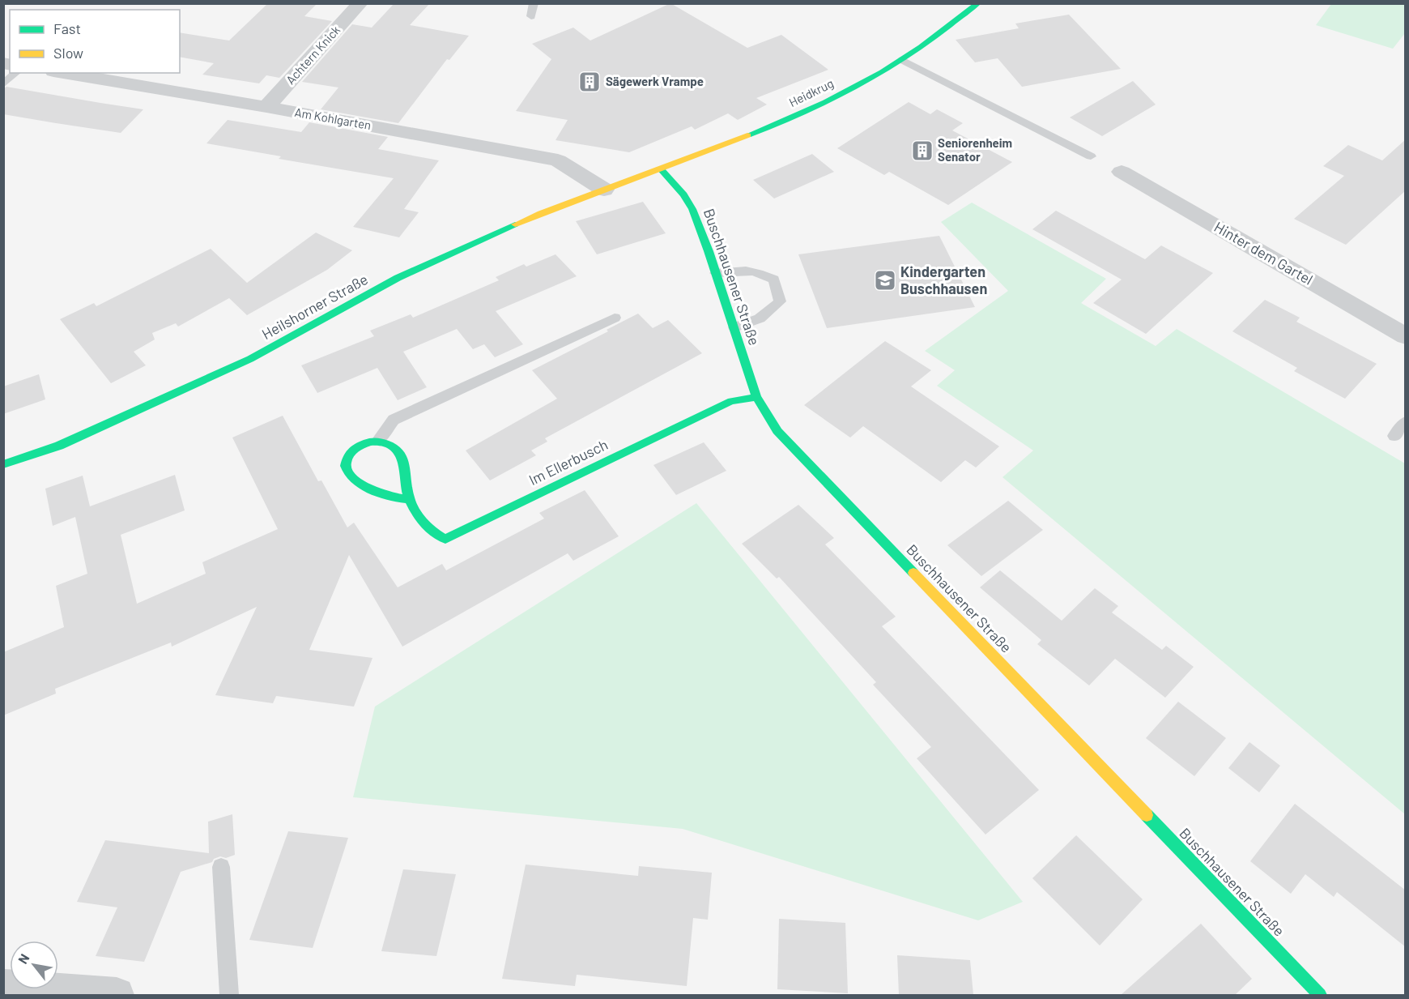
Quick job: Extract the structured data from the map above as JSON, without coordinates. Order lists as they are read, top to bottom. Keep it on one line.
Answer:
{"streets":{"street":["Achtern Knick","Heidkrug","Am Kohlgarten","Hinter dem Gartel","Buschhausener Straße","Heilshorner Straße","Im Ellerbusch"]},"crossings":[["Achtern Knick","Am Kohlgarten"],["Heidkrug","Buschhausener Straße"],["Heidkrug","Heilshorner Straße"],["Am Kohlgarten","Heilshorner Straße"],["Buschhausener Straße","Im Ellerbusch"]],"places":{"building":["Sägewerk Vrampe","Seniorenheim Senator"],"school or university":["Kindergarten Buschhausen"]},"legend":["Fast","Slow"],"north":"top left"}
